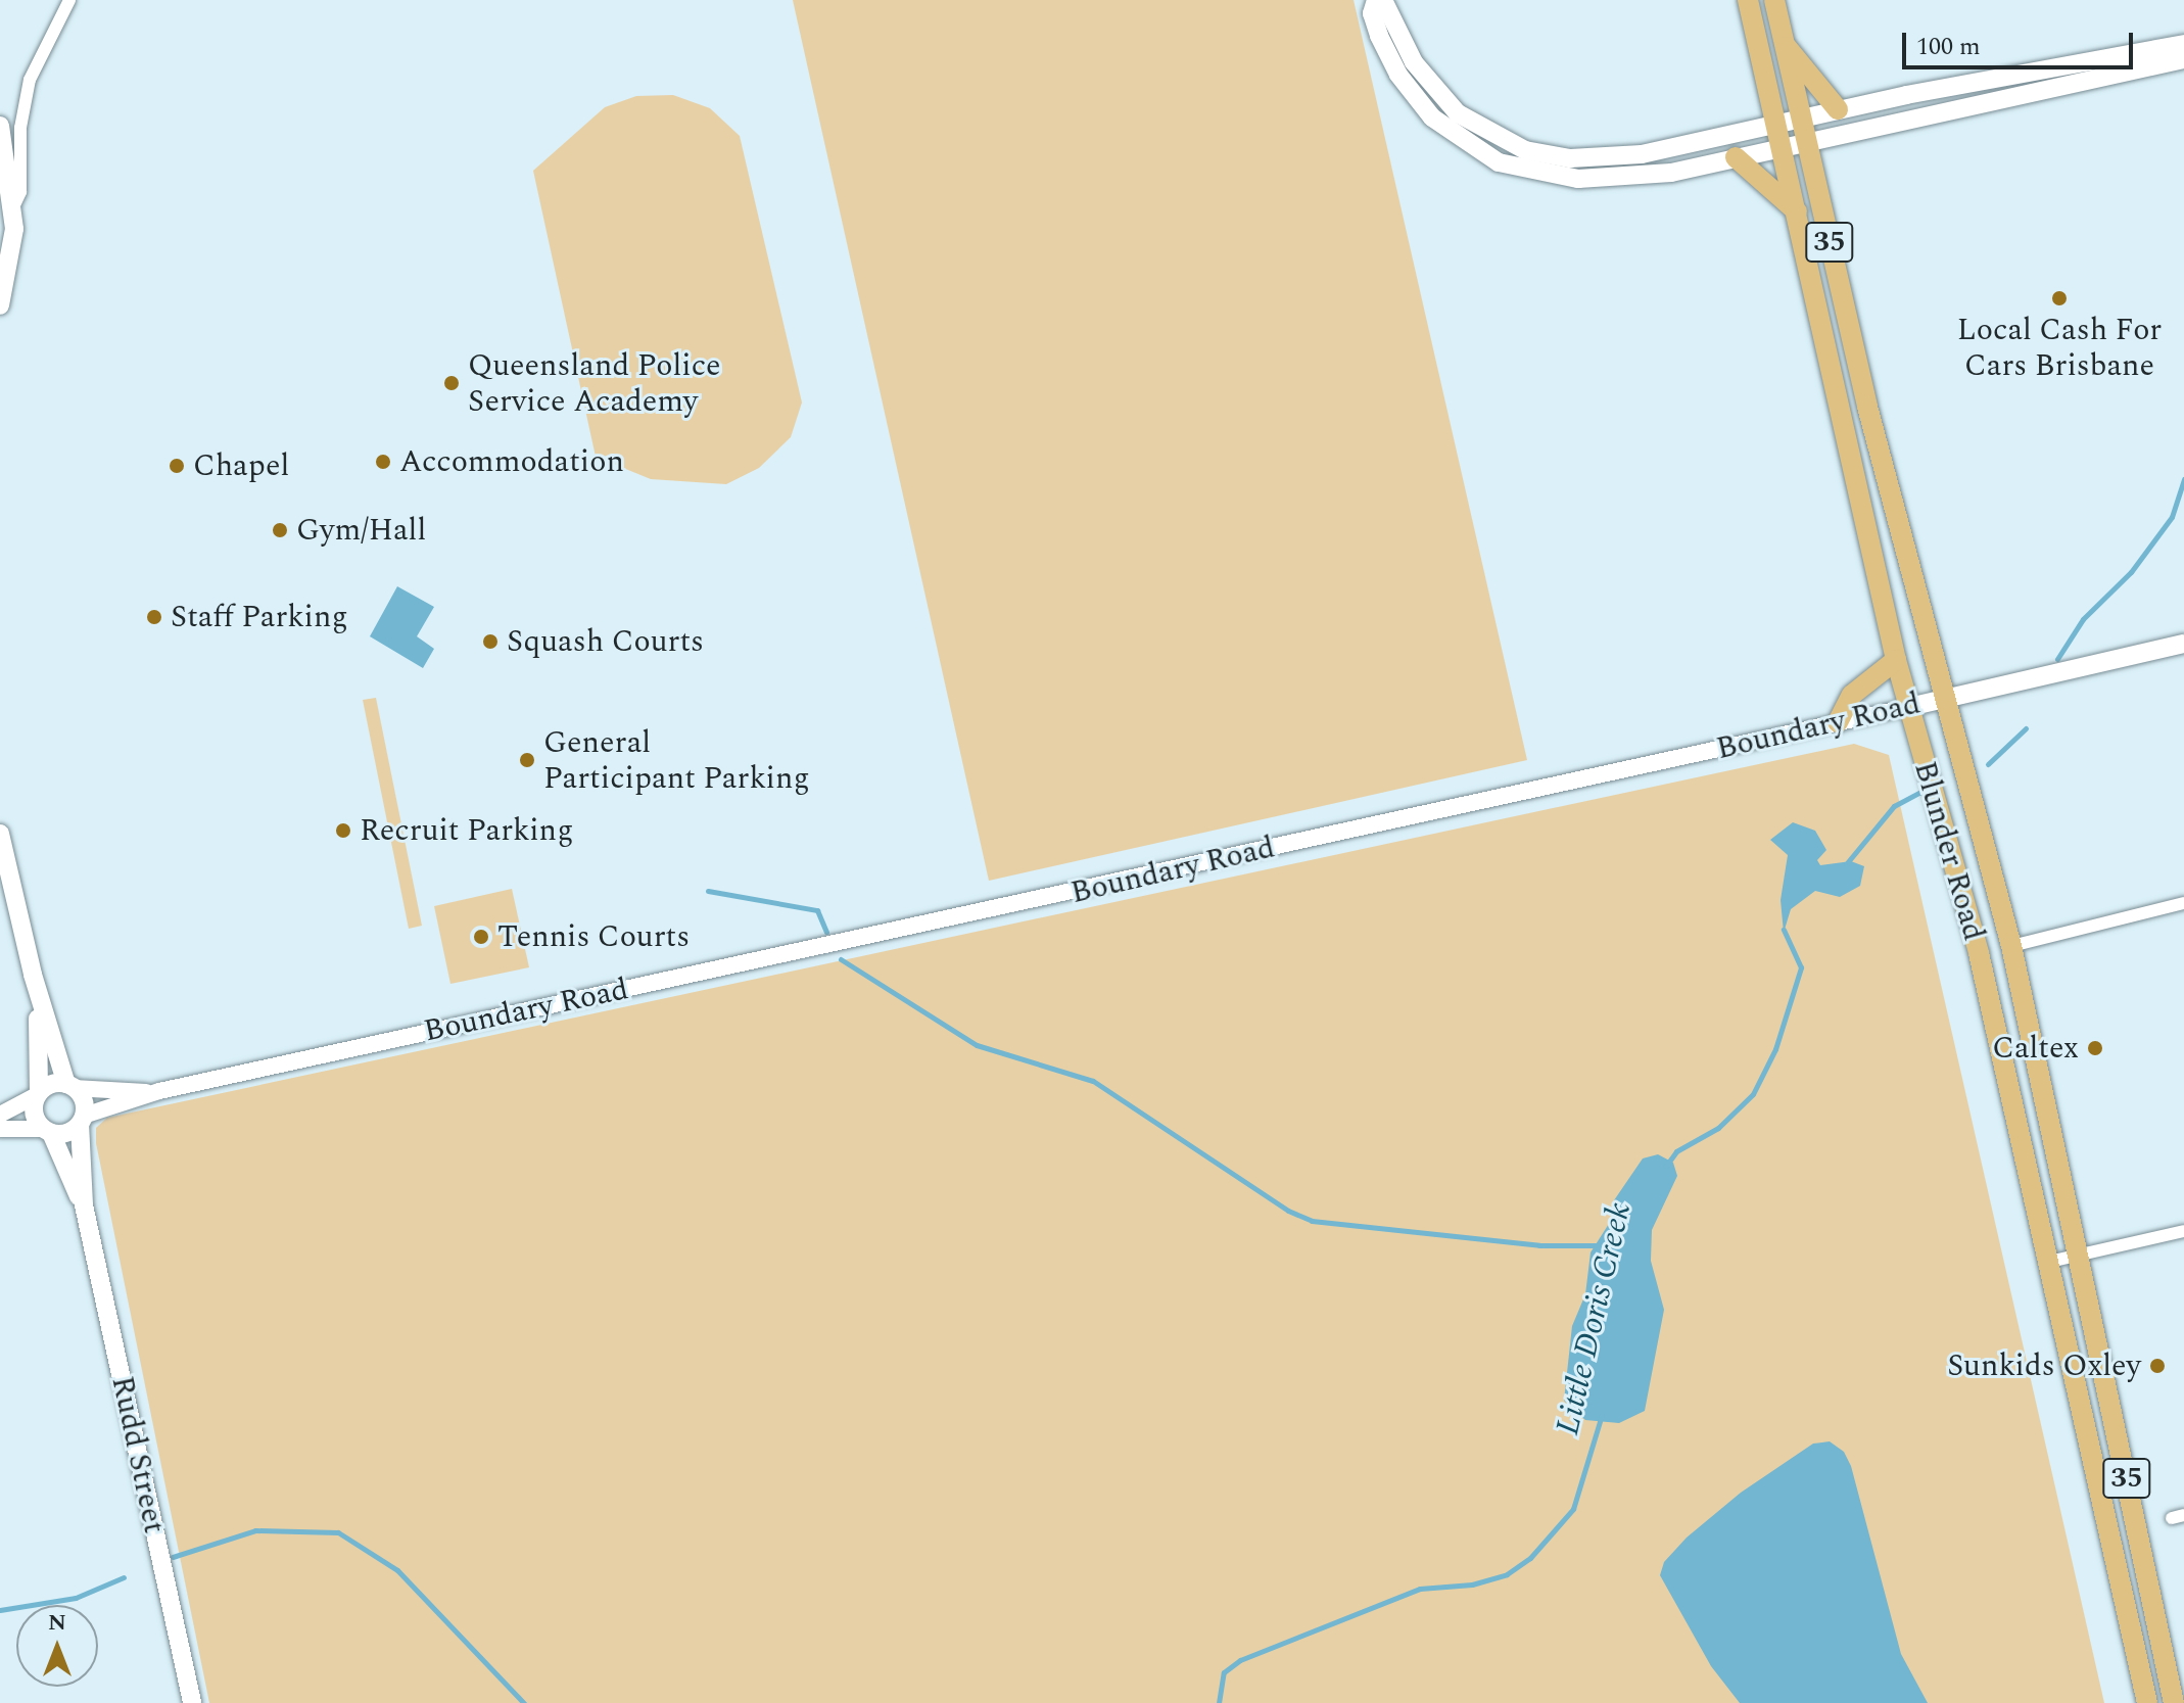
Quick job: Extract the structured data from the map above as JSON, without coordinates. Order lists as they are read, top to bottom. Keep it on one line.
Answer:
{"streets":{"main road":["35","Boundary Road","Blunder Road","Rudd Street"]},"crossings":[["Boundary Road","Blunder Road"],["Boundary Road","Rudd Street"]],"water":["Little Doris Creek"],"places":["Local Cash For Cars Brisbane","Queensland Police Service Academy","Accommodation","Chapel","Gym/Hall","Staff Parking","Squash Courts","General Participant Parking","Recruit Parking","Tennis Courts","Caltex","Sunkids Oxley"],"scale_bar":"100 m","north":"top"}
